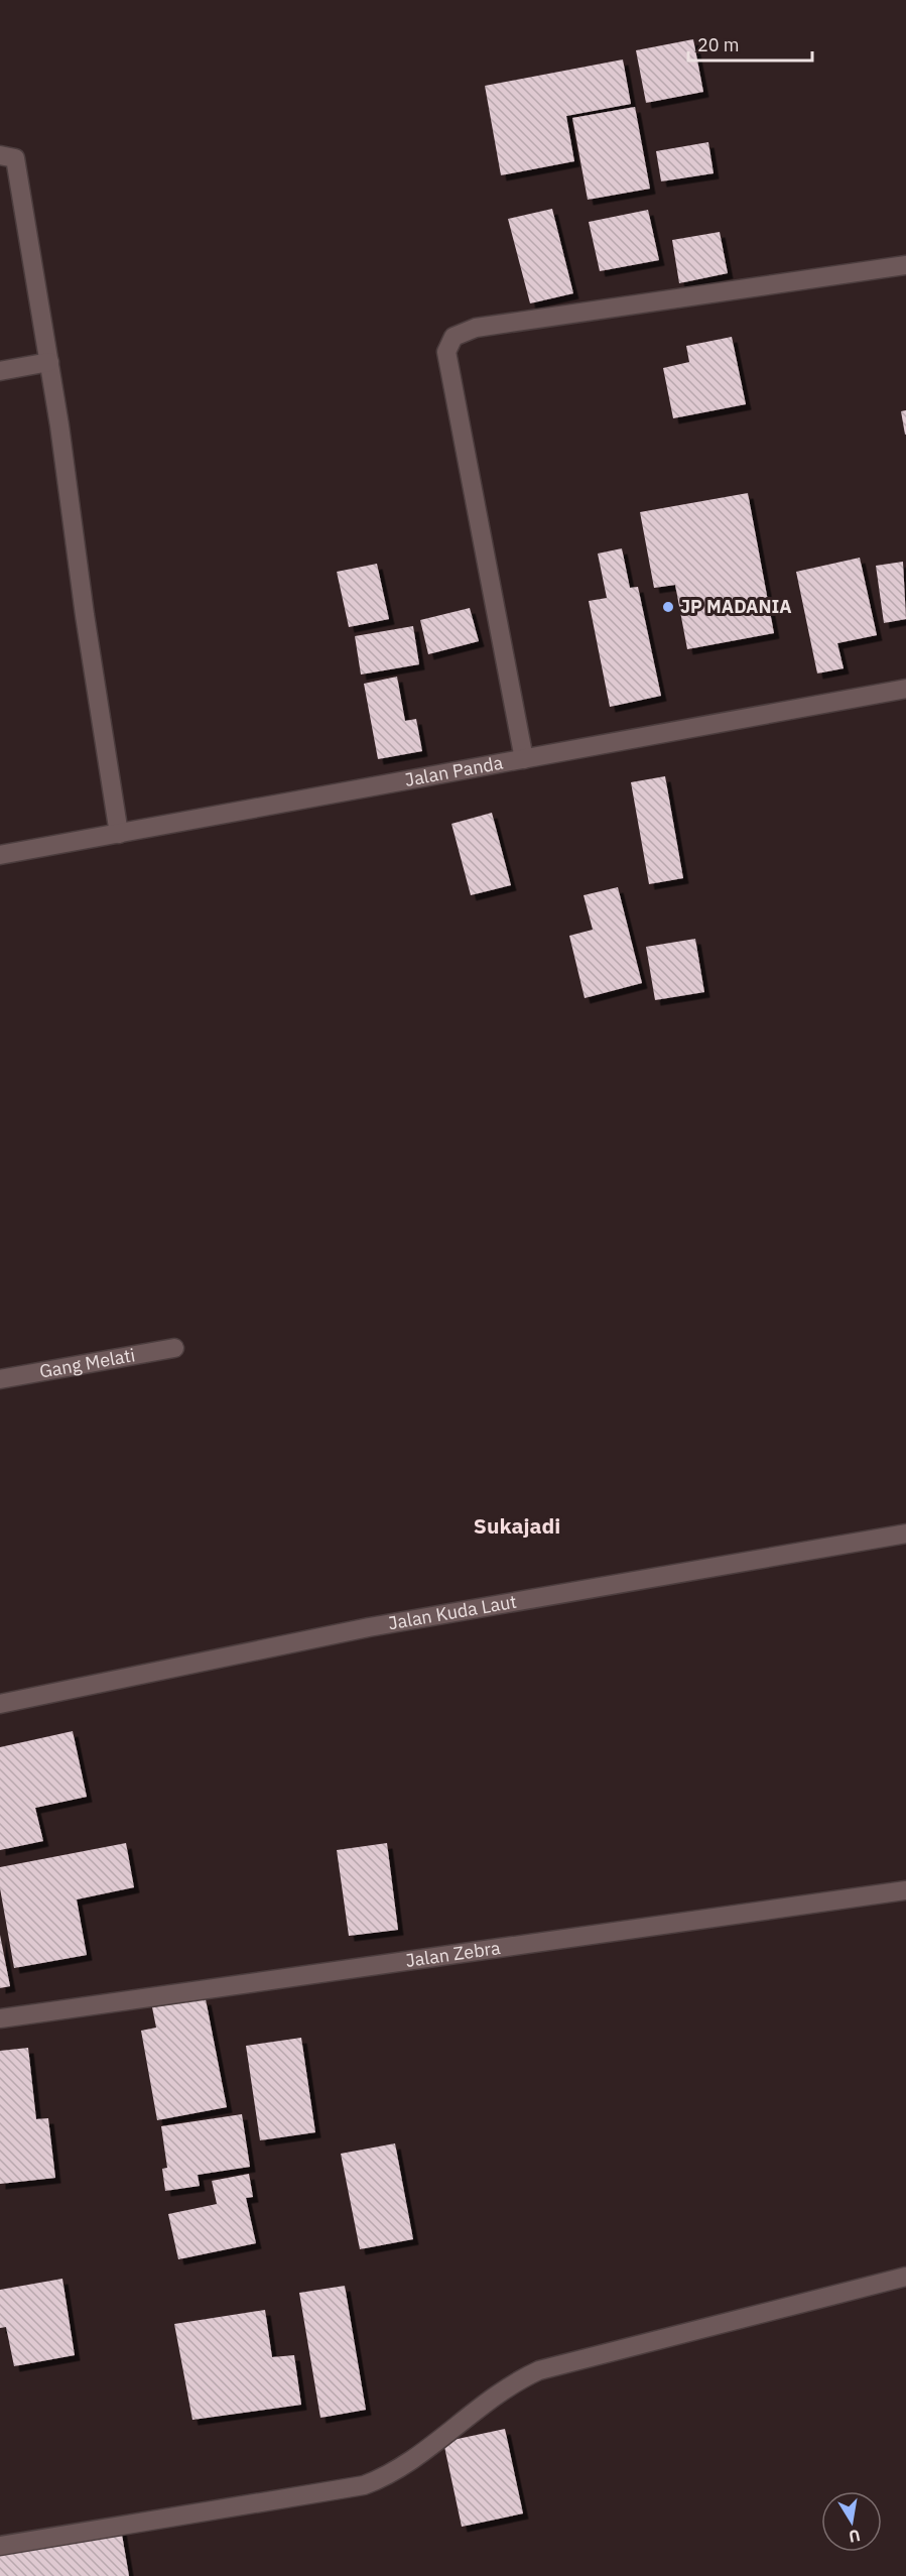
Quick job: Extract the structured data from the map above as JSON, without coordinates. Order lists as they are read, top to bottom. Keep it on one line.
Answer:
{"streets":{"street":["Jalan Panda","Gang Melati","Jalan Kuda Laut","Jalan Zebra"]},"districts":["Sukajadi"],"places":["JP MADANIA"],"scale_bar":"20 m","north":"bottom"}
